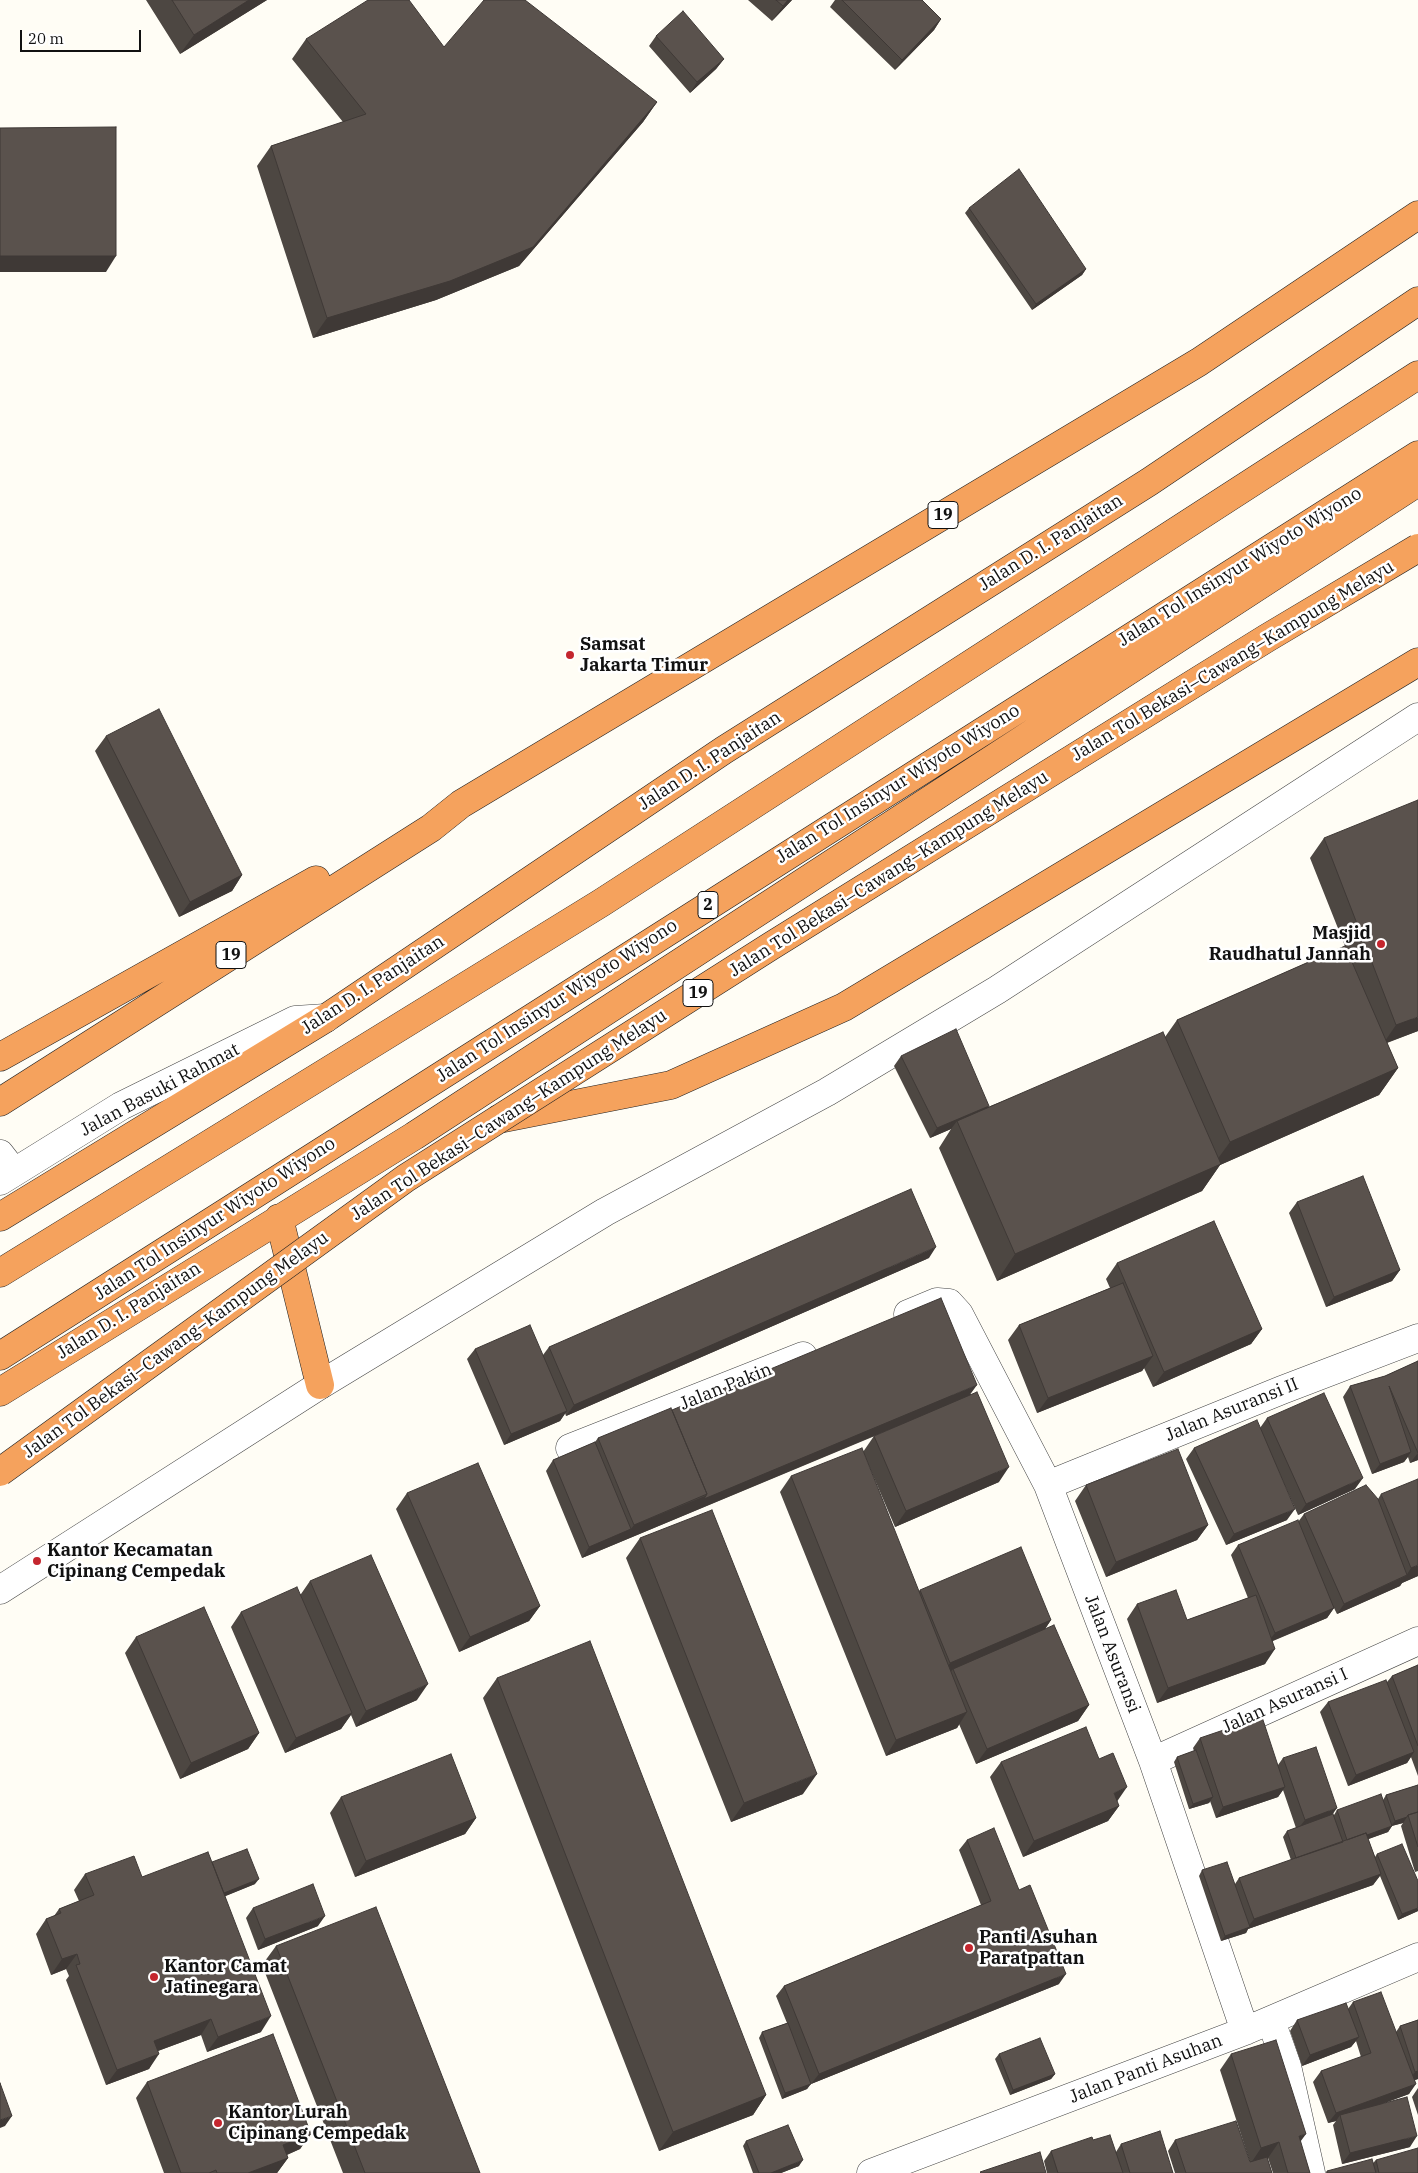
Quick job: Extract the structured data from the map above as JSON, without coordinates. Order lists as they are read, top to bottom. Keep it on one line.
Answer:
{"streets":{"highway":["19","Jalan D. I. Panjaitan","Jalan Tol Insinyur Wiyoto Wiyono","Jalan Tol Bekasi–Cawang–Kampung Melayu","2"],"street":["Jalan Basuki Rahmat","Jalan Pakin","Jalan Asuransi II","Jalan Asuransi","Jalan Asuransi I","Jalan Panti Asuhan"]},"crossings":[["Jalan D. I. Panjaitan","Jalan Basuki Rahmat"],["Jalan Asuransi II","Jalan Asuransi"],["Jalan Asuransi","Jalan Asuransi I"],["Jalan Asuransi","Jalan Panti Asuhan"]],"places":["Samsat Jakarta Timur","Masjid Raudhatul Jannah","Kantor Kecamatan Cipinang Cempedak","Panti Asuhan Paratpattan","Kantor Camat Jatinegara","Kantor Lurah Cipinang Cempedak"],"scale_bar":"20 m"}
